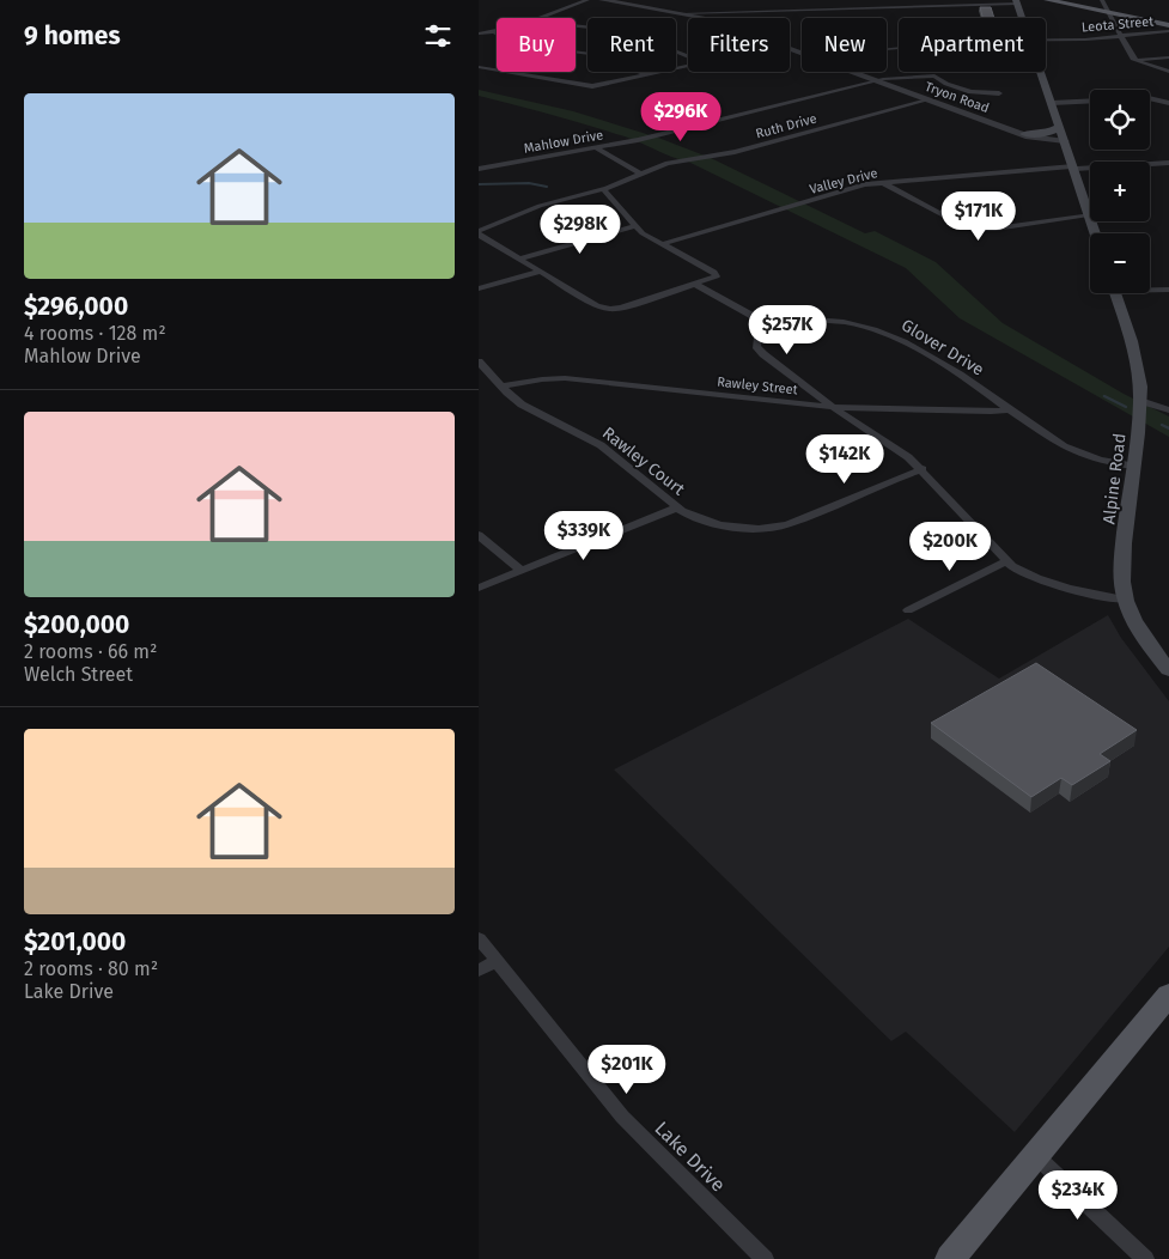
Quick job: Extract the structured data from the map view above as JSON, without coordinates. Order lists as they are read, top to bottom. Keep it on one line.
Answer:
{"streets":{"main road":["Alpine Road"],"street":["Leota Street","Tryon Road","Ruth Drive","Mahlow Drive","Valley Drive","Glover Drive","Rawley Street","Rawley Court","Lake Drive"]},"crossings":[["Tryon Road","Ruth Drive"],["Tryon Road","Mahlow Drive"],["Glover Drive","Rawley Street"],["Glover Drive","Alpine Road"],["Rawley Street","Rawley Court"]],"page":{"heading":"9 homes","chip":["Buy","Rent","Filters","New","Apartment"],"list":[{"name":"$296,000","note":"4 rooms · 128 m² · Mahlow Drive"},{"name":"$200,000","note":"2 rooms · 66 m² · Welch Street"},{"name":"$201,000","note":"2 rooms · 80 m² · Lake Drive"}],"map_buttons":["+","−"],"price":["$296K","$171K","$298K","$257K","$142K","$339K","$200K","$201K","$234K"]}}
